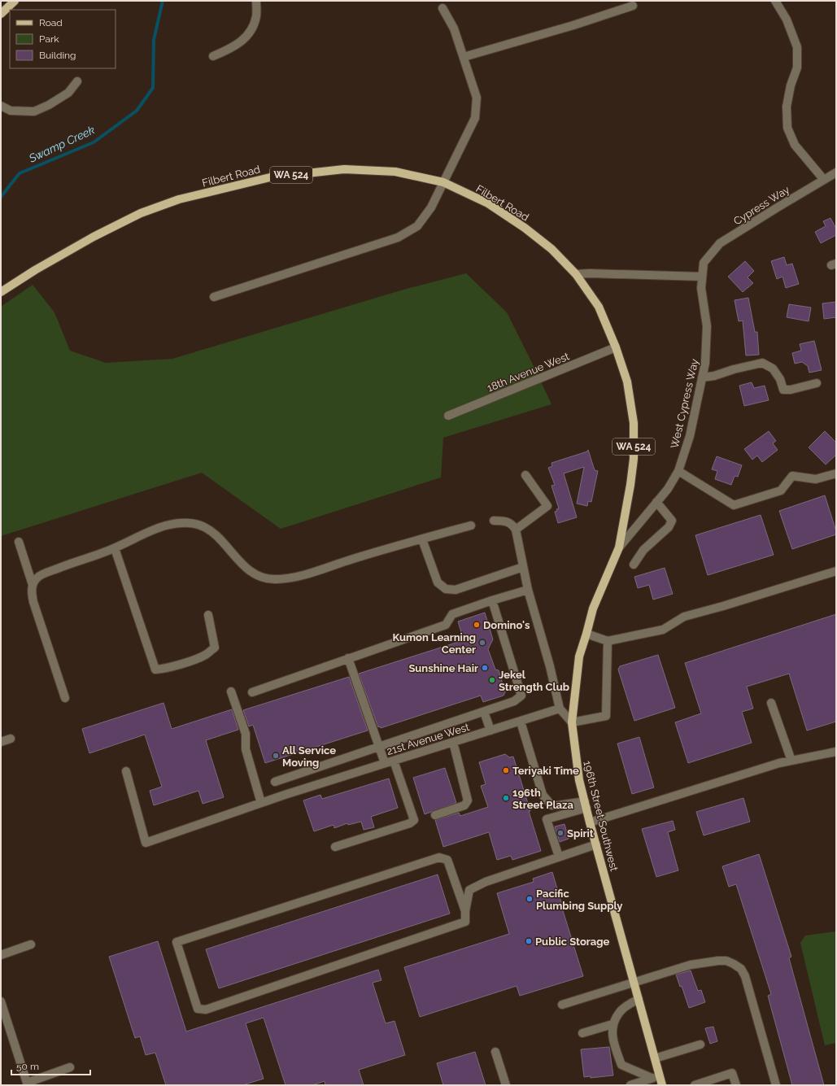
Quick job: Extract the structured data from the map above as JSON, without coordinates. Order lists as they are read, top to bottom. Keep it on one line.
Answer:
{"streets":{"main road":["WA 524","Filbert Road","196th Street Southwest"],"street":["Cypress Way","18th Avenue West","West Cypress Way","21st Avenue West"]},"crossings":[["Filbert Road","196th Street Southwest"],["Cypress Way","West Cypress Way"],["18th Avenue West","196th Street Southwest"],["West Cypress Way","196th Street Southwest"]],"water":["Swamp Creek"],"places":["Domino's","Kumon Learning Center","Sunshine Hair","Jekel Strength Club","All Service Moving","Teriyaki Time","196th Street Plaza","Spirit","Pacific Plumbing Supply","Public Storage"],"legend":["Road","Park","Building"],"scale_bar":"50 m"}
